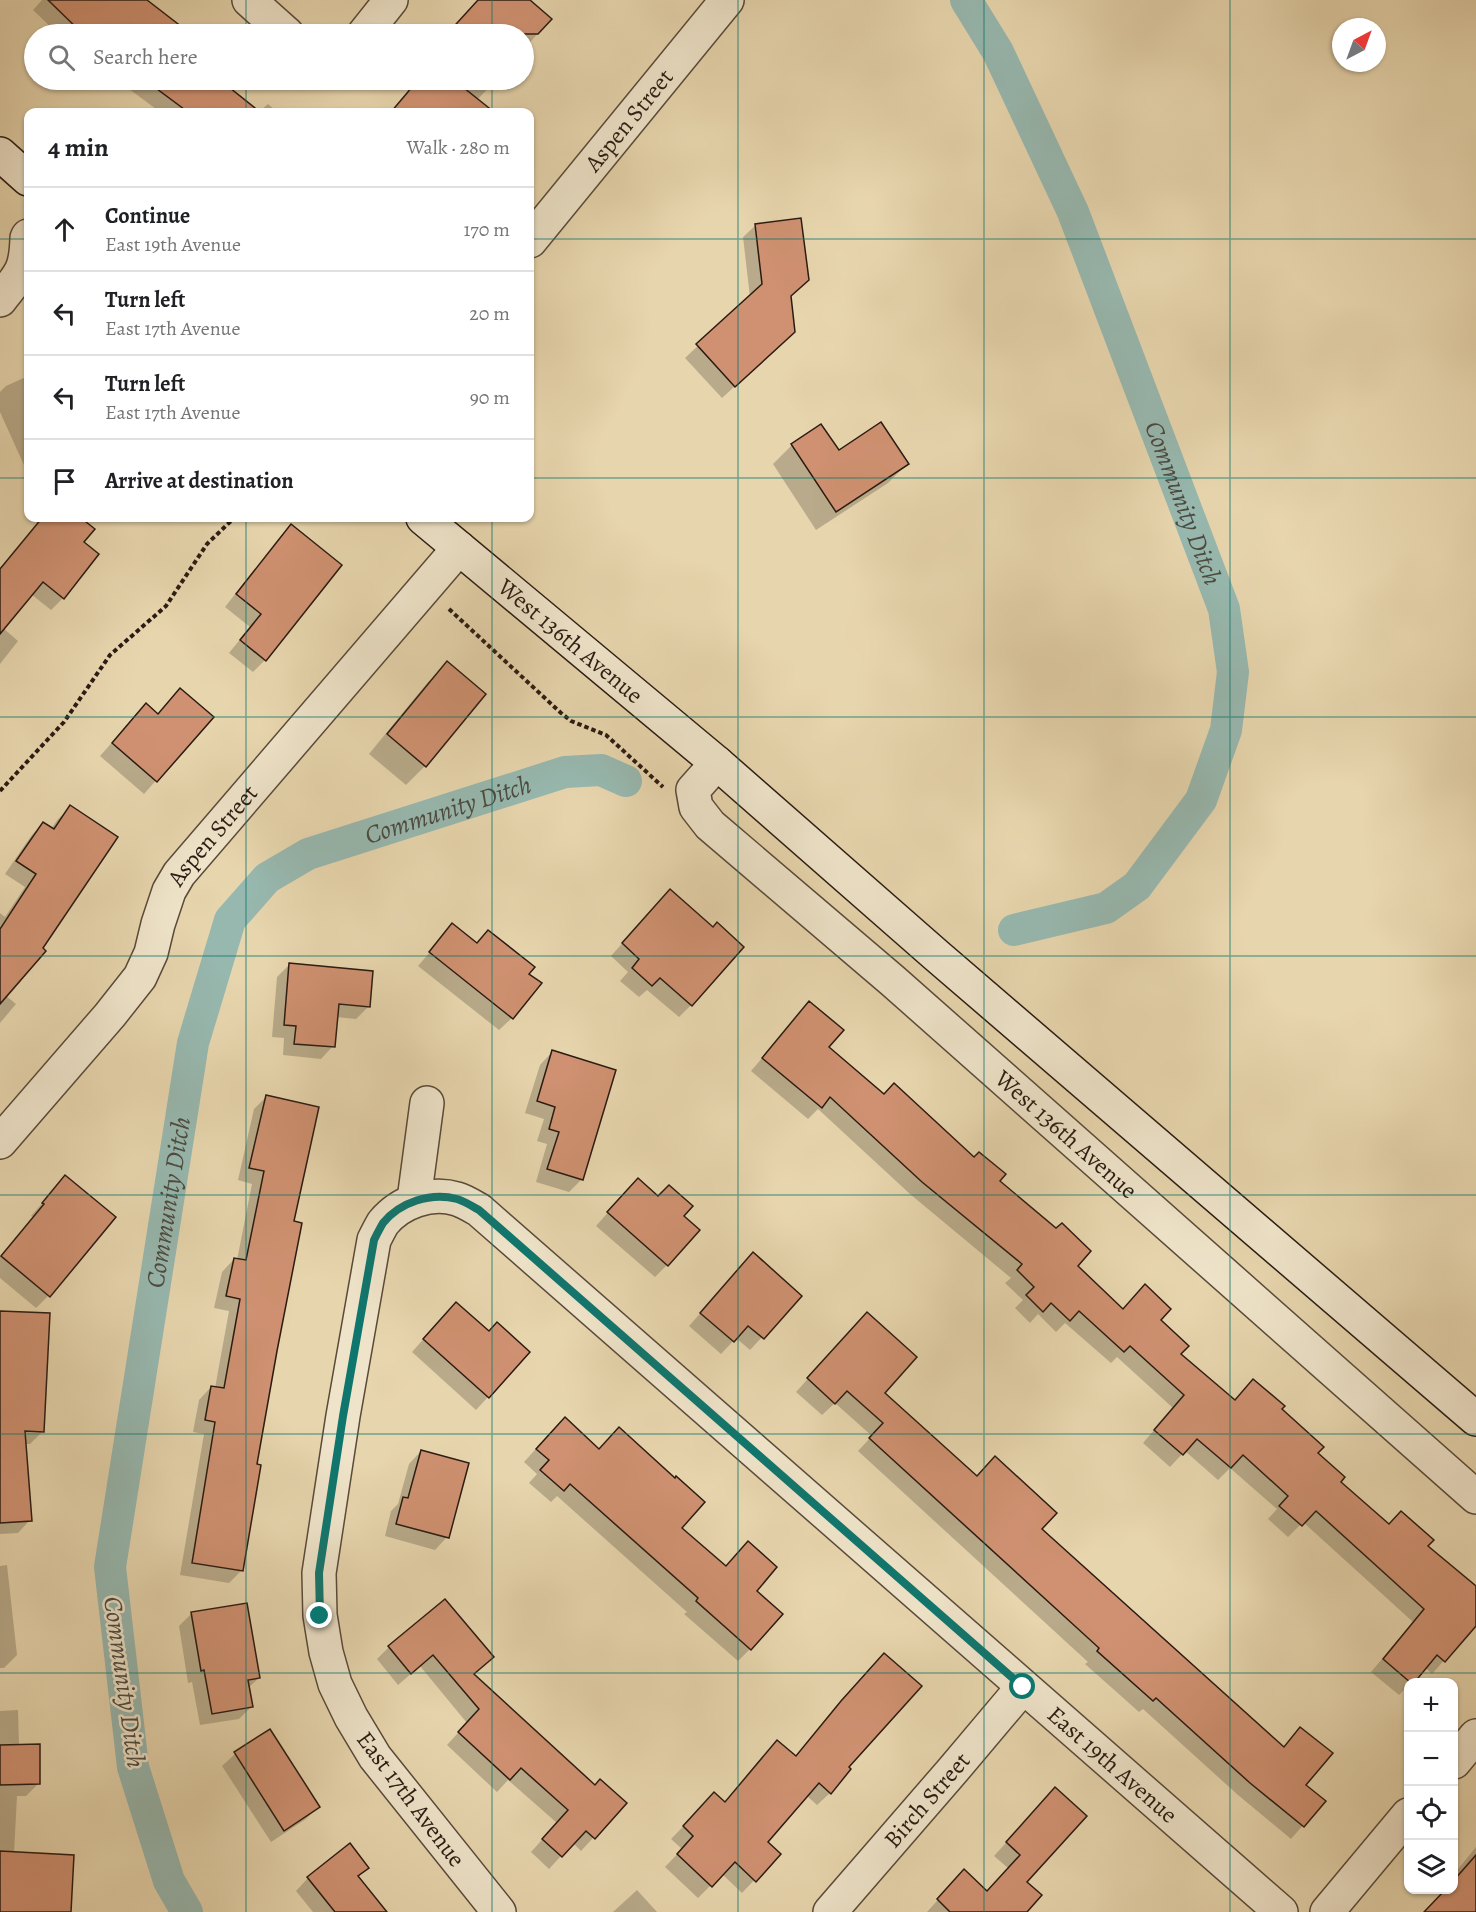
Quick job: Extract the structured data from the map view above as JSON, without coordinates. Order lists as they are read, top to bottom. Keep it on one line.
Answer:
{"streets":{"street":["Aspen Street","West 136th Avenue","East 19th Avenue","East 17th Avenue","Birch Street"]},"crossings":[["Aspen Street","West 136th Avenue"],["East 19th Avenue","East 17th Avenue"],["East 19th Avenue","Birch Street"]],"water":["Community Ditch"],"north":"top right","page":{"search":"Search here","heading":["4 min","Walk · 280 m"],"list":[["Continue","East 19th Avenue","170 m"],["Turn left","East 17th Avenue","20 m"],["Turn left","East 17th Avenue","90 m"],"Arrive at destination"],"map_buttons":["+","−"]}}
